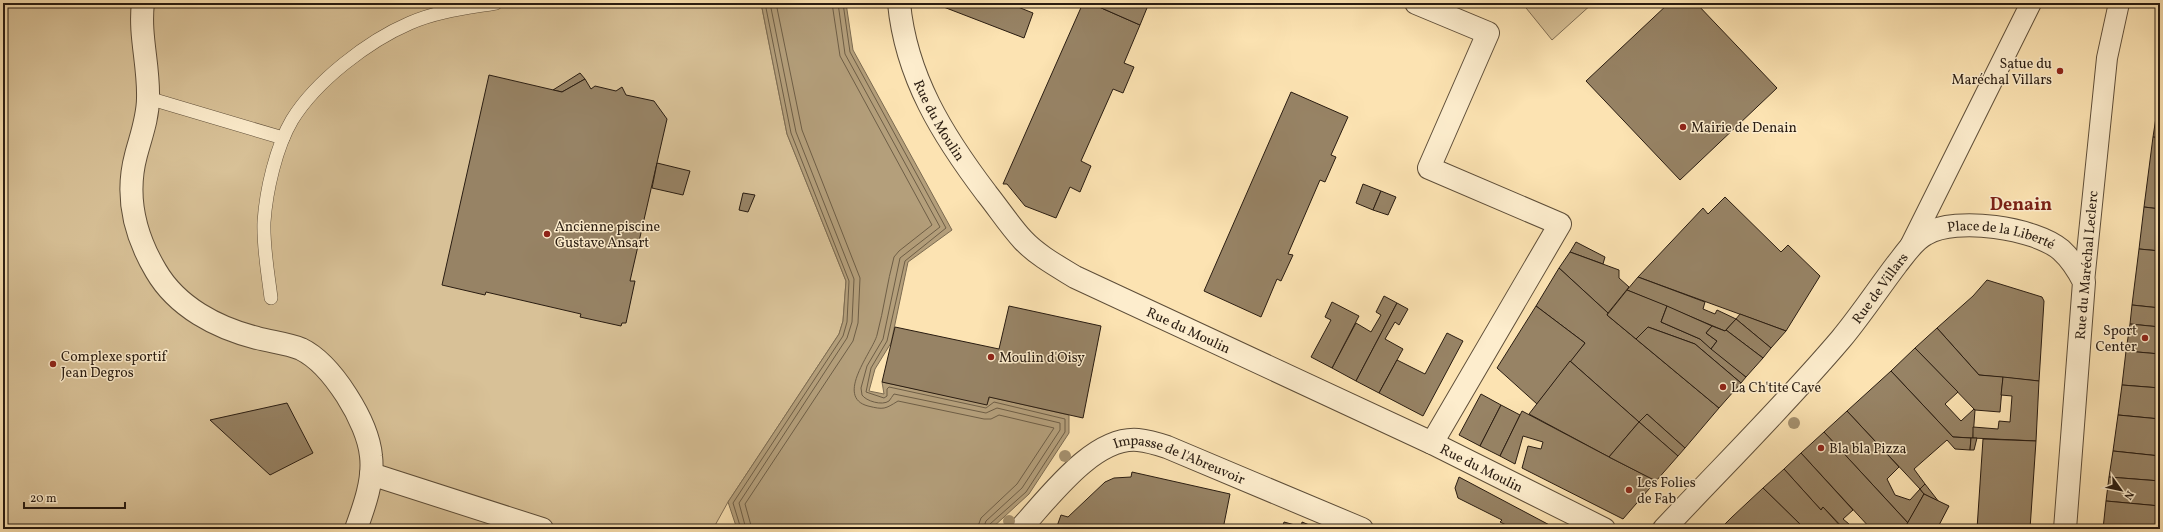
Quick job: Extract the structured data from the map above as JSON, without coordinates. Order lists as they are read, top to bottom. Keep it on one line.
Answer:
{"streets":{"street":["Rue du Moulin","Place de la Liberté","Rue du Maréchal Leclerc","Rue de Villars","Impasse de l'Abreuvoir"]},"crossings":[["Place de la Liberté","Rue du Maréchal Leclerc"],["Place de la Liberté","Rue de Villars"]],"districts":["Denain"],"places":["Satue du Maréchal Villars","Mairie de Denain","Ancienne piscine Gustave Ansart","Sport Center","Moulin d'Oisy","Complexe sportif Jean Degros","La Ch'tite Cave","Bla bla Pizza","Les Folies de Fab"],"scale_bar":"20 m","north":"bottom right"}
